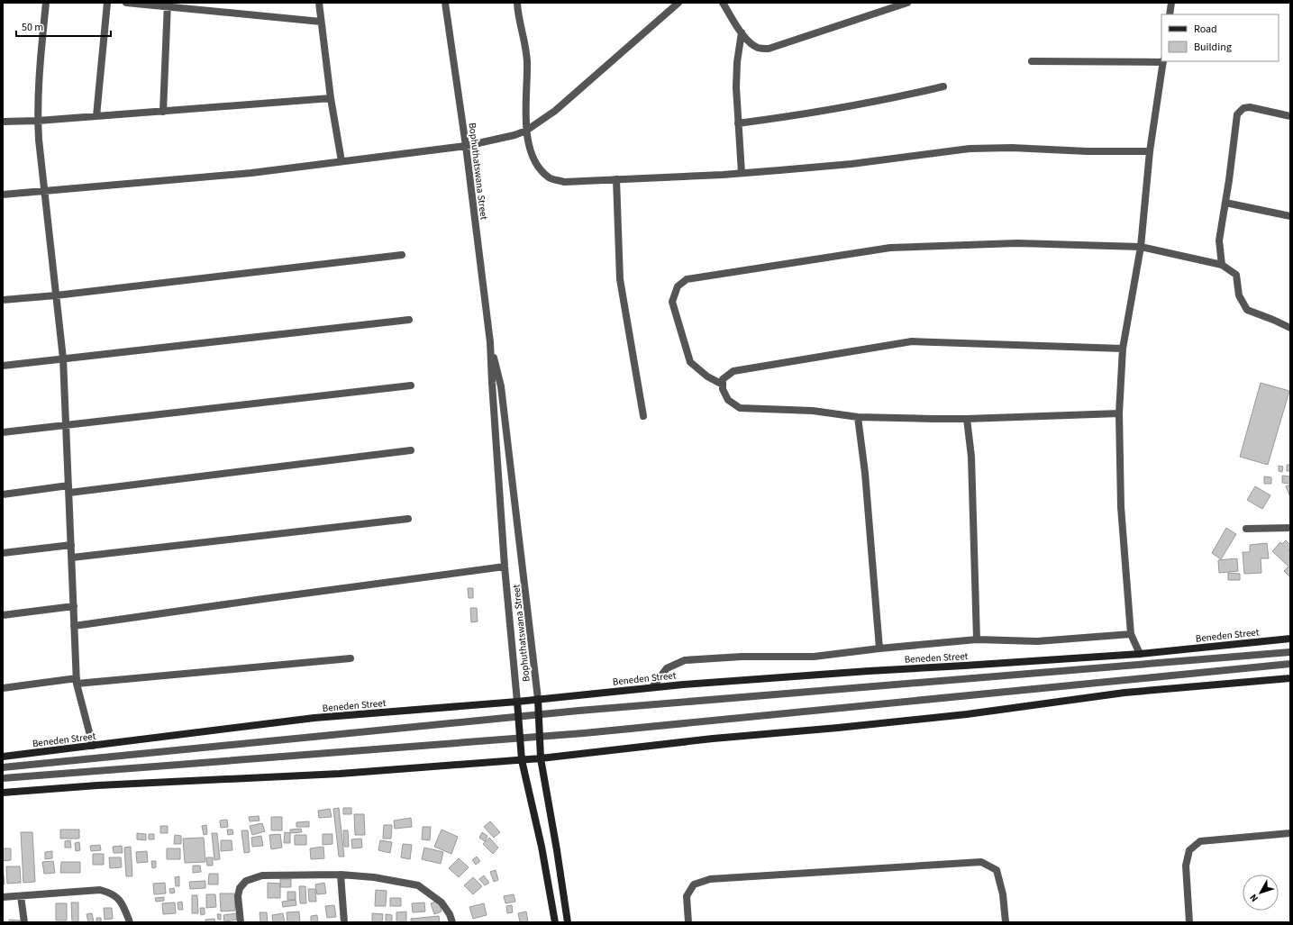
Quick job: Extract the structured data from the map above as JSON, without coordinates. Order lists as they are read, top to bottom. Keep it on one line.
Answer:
{"streets":{"main road":["Bophuthatswana Street","Beneden Street"]},"crossings":[["Bophuthatswana Street","Beneden Street"]],"legend":["Road","Building"],"scale_bar":"50 m","north":"bottom left"}
